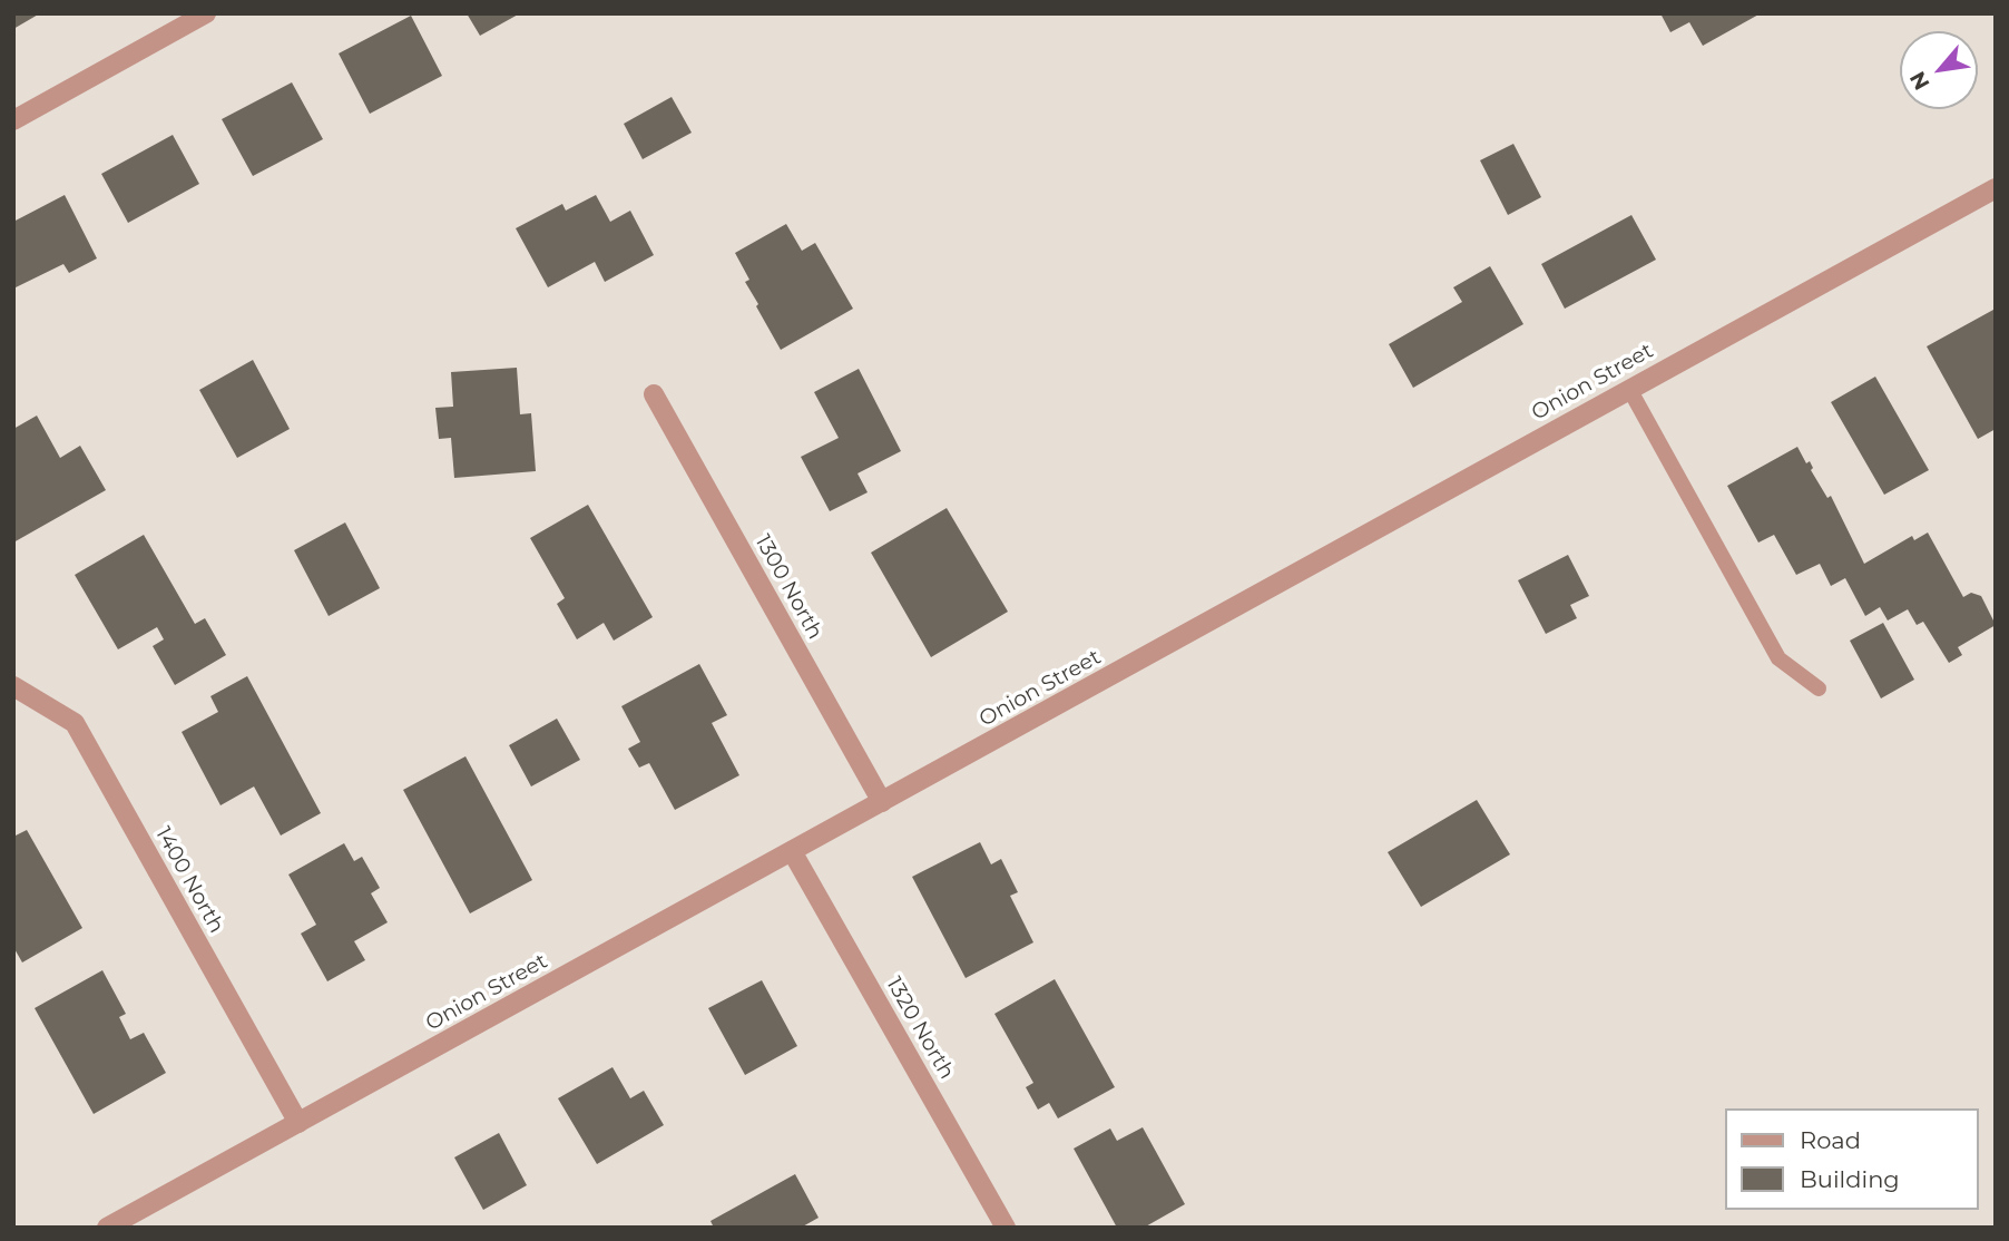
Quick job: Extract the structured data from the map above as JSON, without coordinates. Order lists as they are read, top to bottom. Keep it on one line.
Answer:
{"streets":{"street":["Onion Street","1300 North","1400 North","1320 North"]},"crossings":[["Onion Street","1300 North"],["Onion Street","1400 North"],["Onion Street","1320 North"]],"legend":["Road","Building"],"north":"bottom left"}
